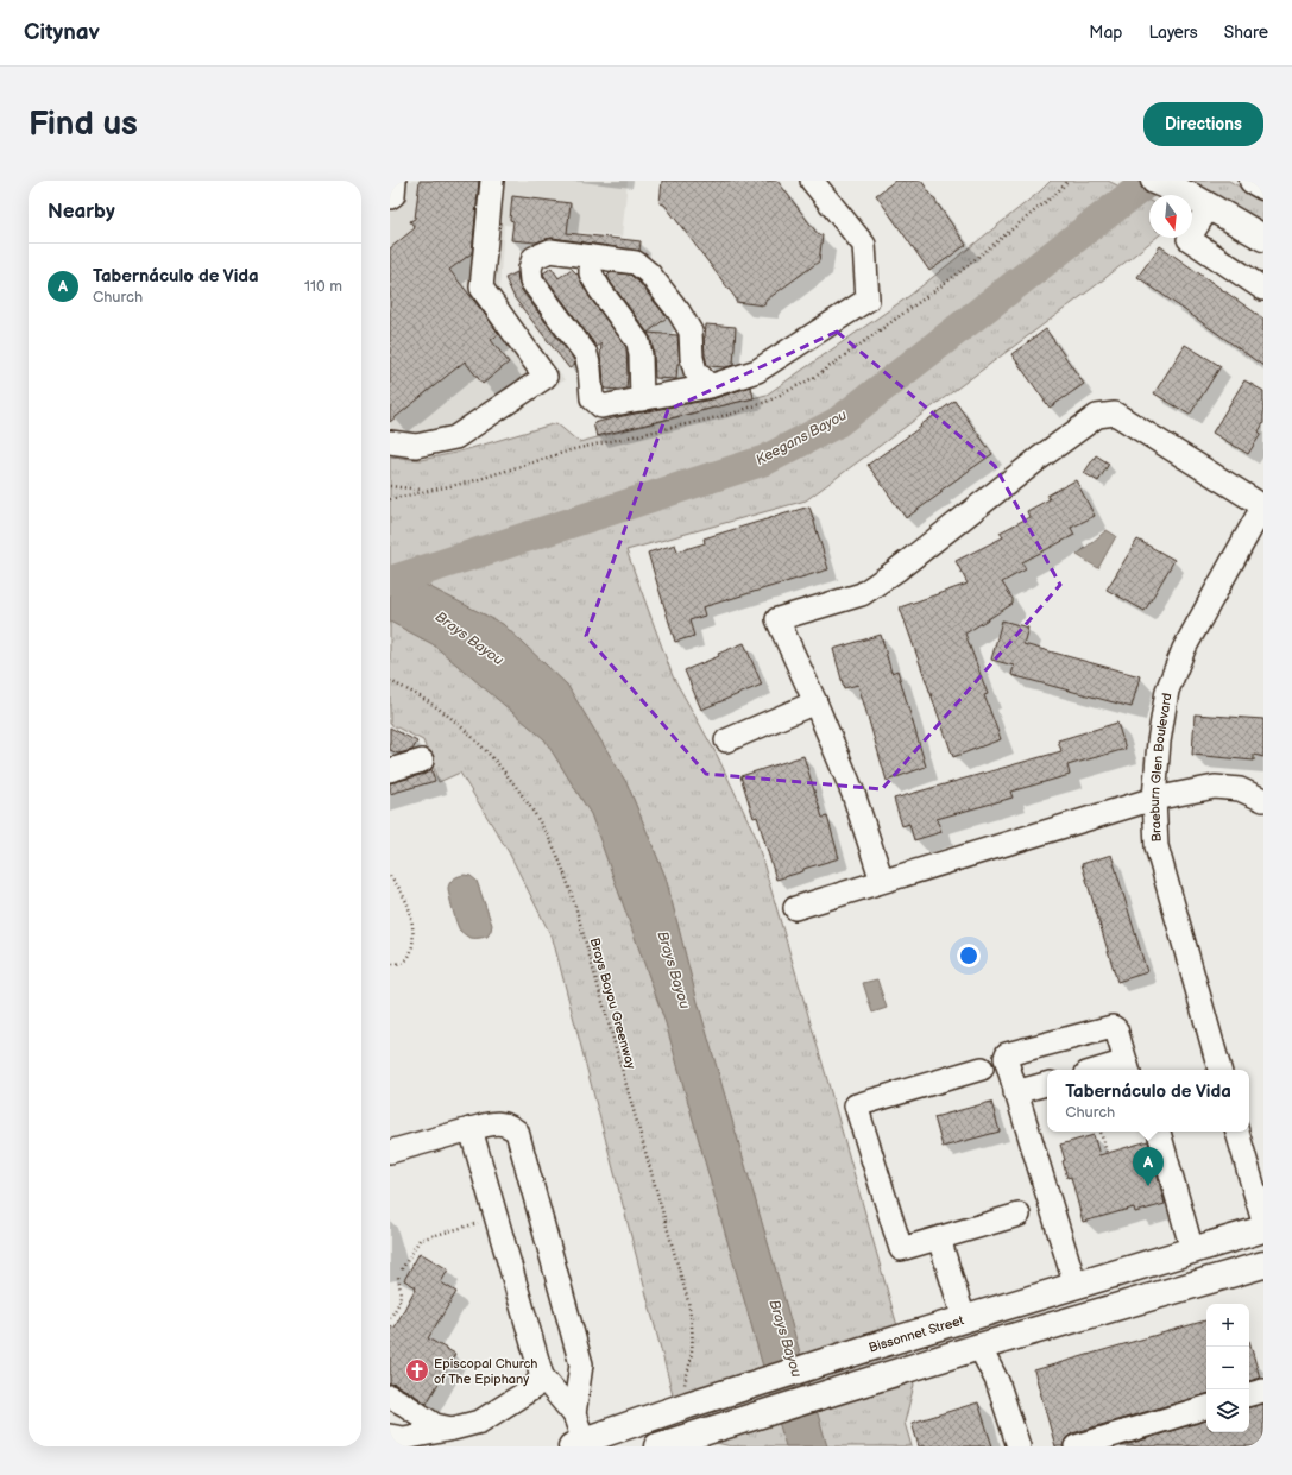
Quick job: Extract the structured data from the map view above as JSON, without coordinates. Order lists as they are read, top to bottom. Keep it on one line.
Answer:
{"streets":{"main road":["Bissonnet Street"],"street":["Braeburn Glen Boulevard"],"path":["Brays Bayou Greenway"]},"crossings":[["Brays Bayou Greenway","Bissonnet Street"]],"water":["Keegans Bayou","Brays Bayou"],"places":{"church":["Episcopal Church of The Epiphany"]},"north":"bottom","page":{"header":"Citynav","nav":["Map","Layers","Share"],"buttons":"Directions","title":"Find us","heading":"Nearby","list":[{"mark":"A","name":"Tabernáculo de Vida","note":"Church","value":"110 m"}],"popup":["Tabernáculo de Vida","Church"],"pins":"A","map_buttons":["+","−"]}}
